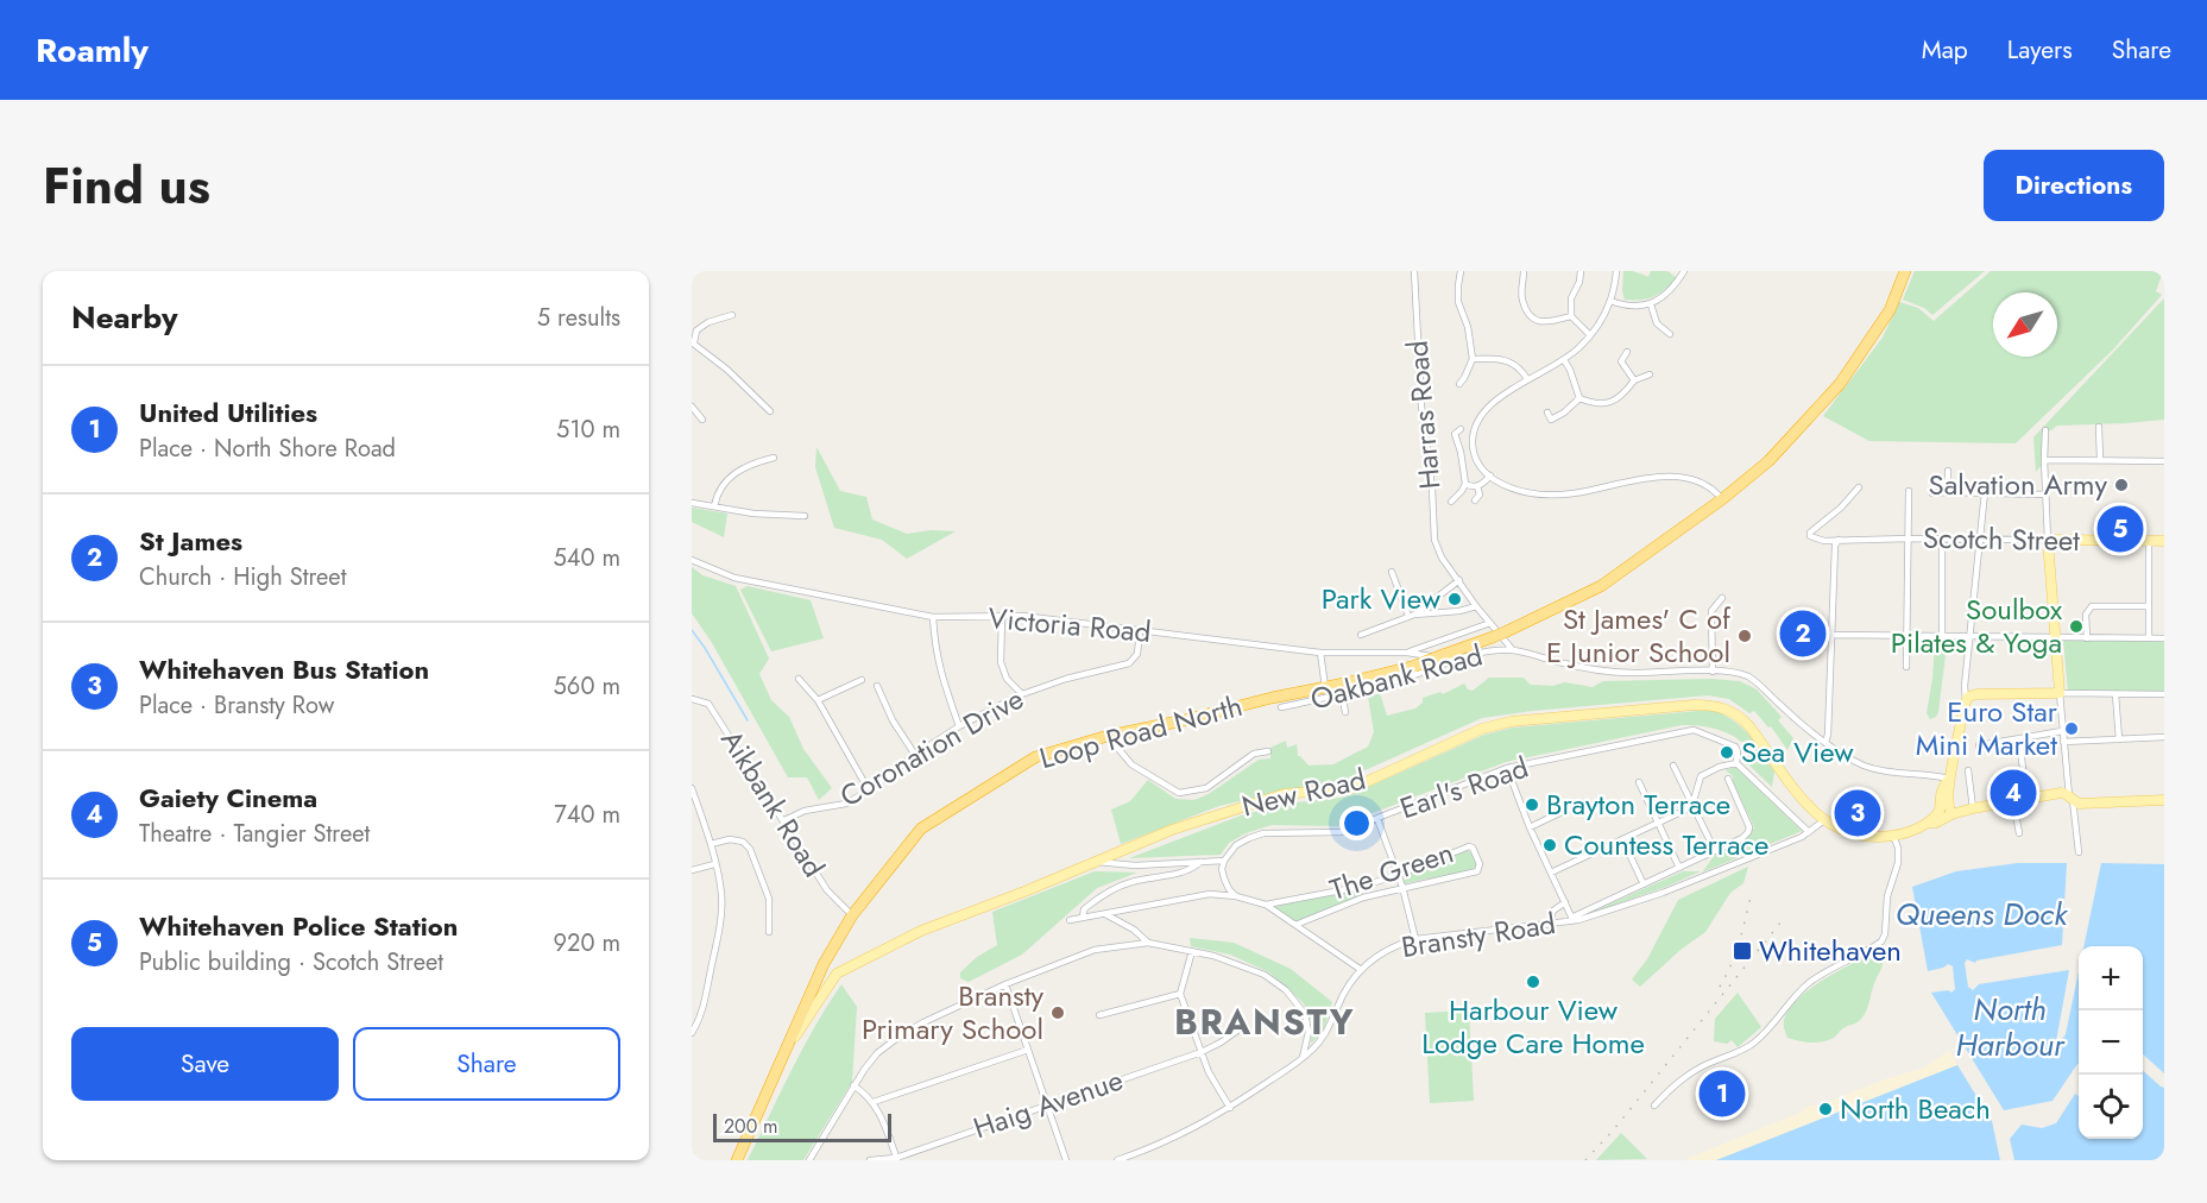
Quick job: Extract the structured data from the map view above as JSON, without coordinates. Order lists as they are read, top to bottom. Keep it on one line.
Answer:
{"streets":{"highway":["Loop Road North"],"main road":["Scotch Street","New Road"],"street":["Harras Road","Victoria Road","Oakbank Road","Coronation Drive","Earl's Road","Aikbank Road","The Green","Bransty Road","Haig Avenue"]},"crossings":[["Victoria Road","Oakbank Road"],["Victoria Road","Loop Road North"],["Victoria Road","Coronation Drive"],["Oakbank Road","Loop Road North"],["Loop Road North","New Road"],["Loop Road North","Aikbank Road"],["Coronation Drive","Aikbank Road"],["New Road","Bransty Road"]],"districts":["BRANSTY"],"water":["Queens Dock","North Harbour"],"places":{"other":["Salvation Army","Park View","Soulbox Pilates & Yoga","St James' C of E Junior School","Euro Star Mini Market","Sea View","Brayton Terrace","Countess Terrace","Harbour View Lodge Care Home","Bransty Primary School","North Beach"],"transit":["Whitehaven"]},"scale_bar":"200 m","north":"bottom left","page":{"header":"Roamly","nav":["Map","Layers","Share"],"title":"Find us","buttons":["Directions",["Save","Share"]],"heading":["Nearby","5 results"],"list":[{"mark":"1","name":"United Utilities","note":"Place · North Shore Road","value":"510 m"},{"mark":"2","name":"St James","note":"Church · High Street","value":"540 m"},{"mark":"3","name":"Whitehaven Bus Station","note":"Place · Bransty Row","value":"560 m"},{"mark":"4","name":"Gaiety Cinema","note":"Theatre · Tangier Street","value":"740 m"},{"mark":"5","name":"Whitehaven Police Station","note":"Public building · Scotch Street","value":"920 m"}],"pins":["5","2","4","3","1"],"map_buttons":["+","−"],"scale":"200 m"}}
